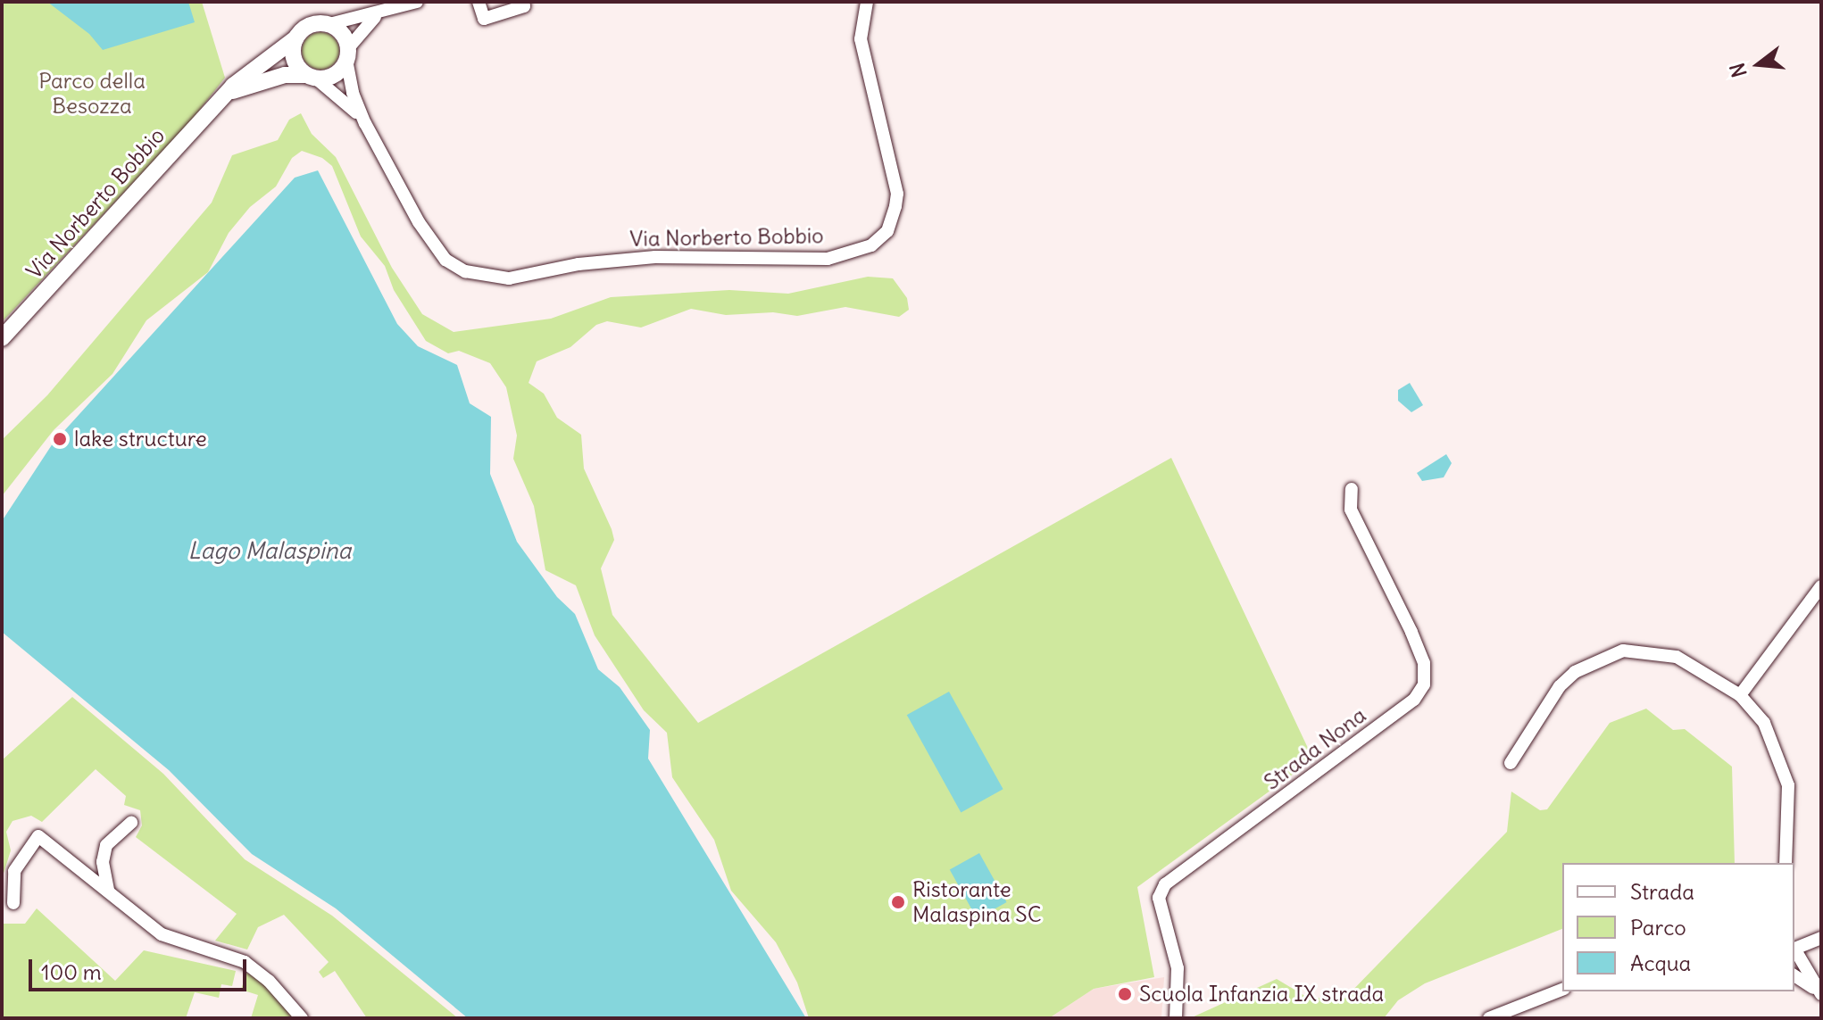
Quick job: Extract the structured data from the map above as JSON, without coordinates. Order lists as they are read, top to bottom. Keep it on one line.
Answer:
{"streets":{"street":["Via Norberto Bobbio","Strada Nona"]},"water":["Lago Malaspina"],"parks":["Parco della Besozza"],"places":["lake structure","Ristorante Malaspina SC","Scuola Infanzia IX strada"],"legend":["Strada","Parco","Acqua"],"scale_bar":"100 m","north":"left"}
